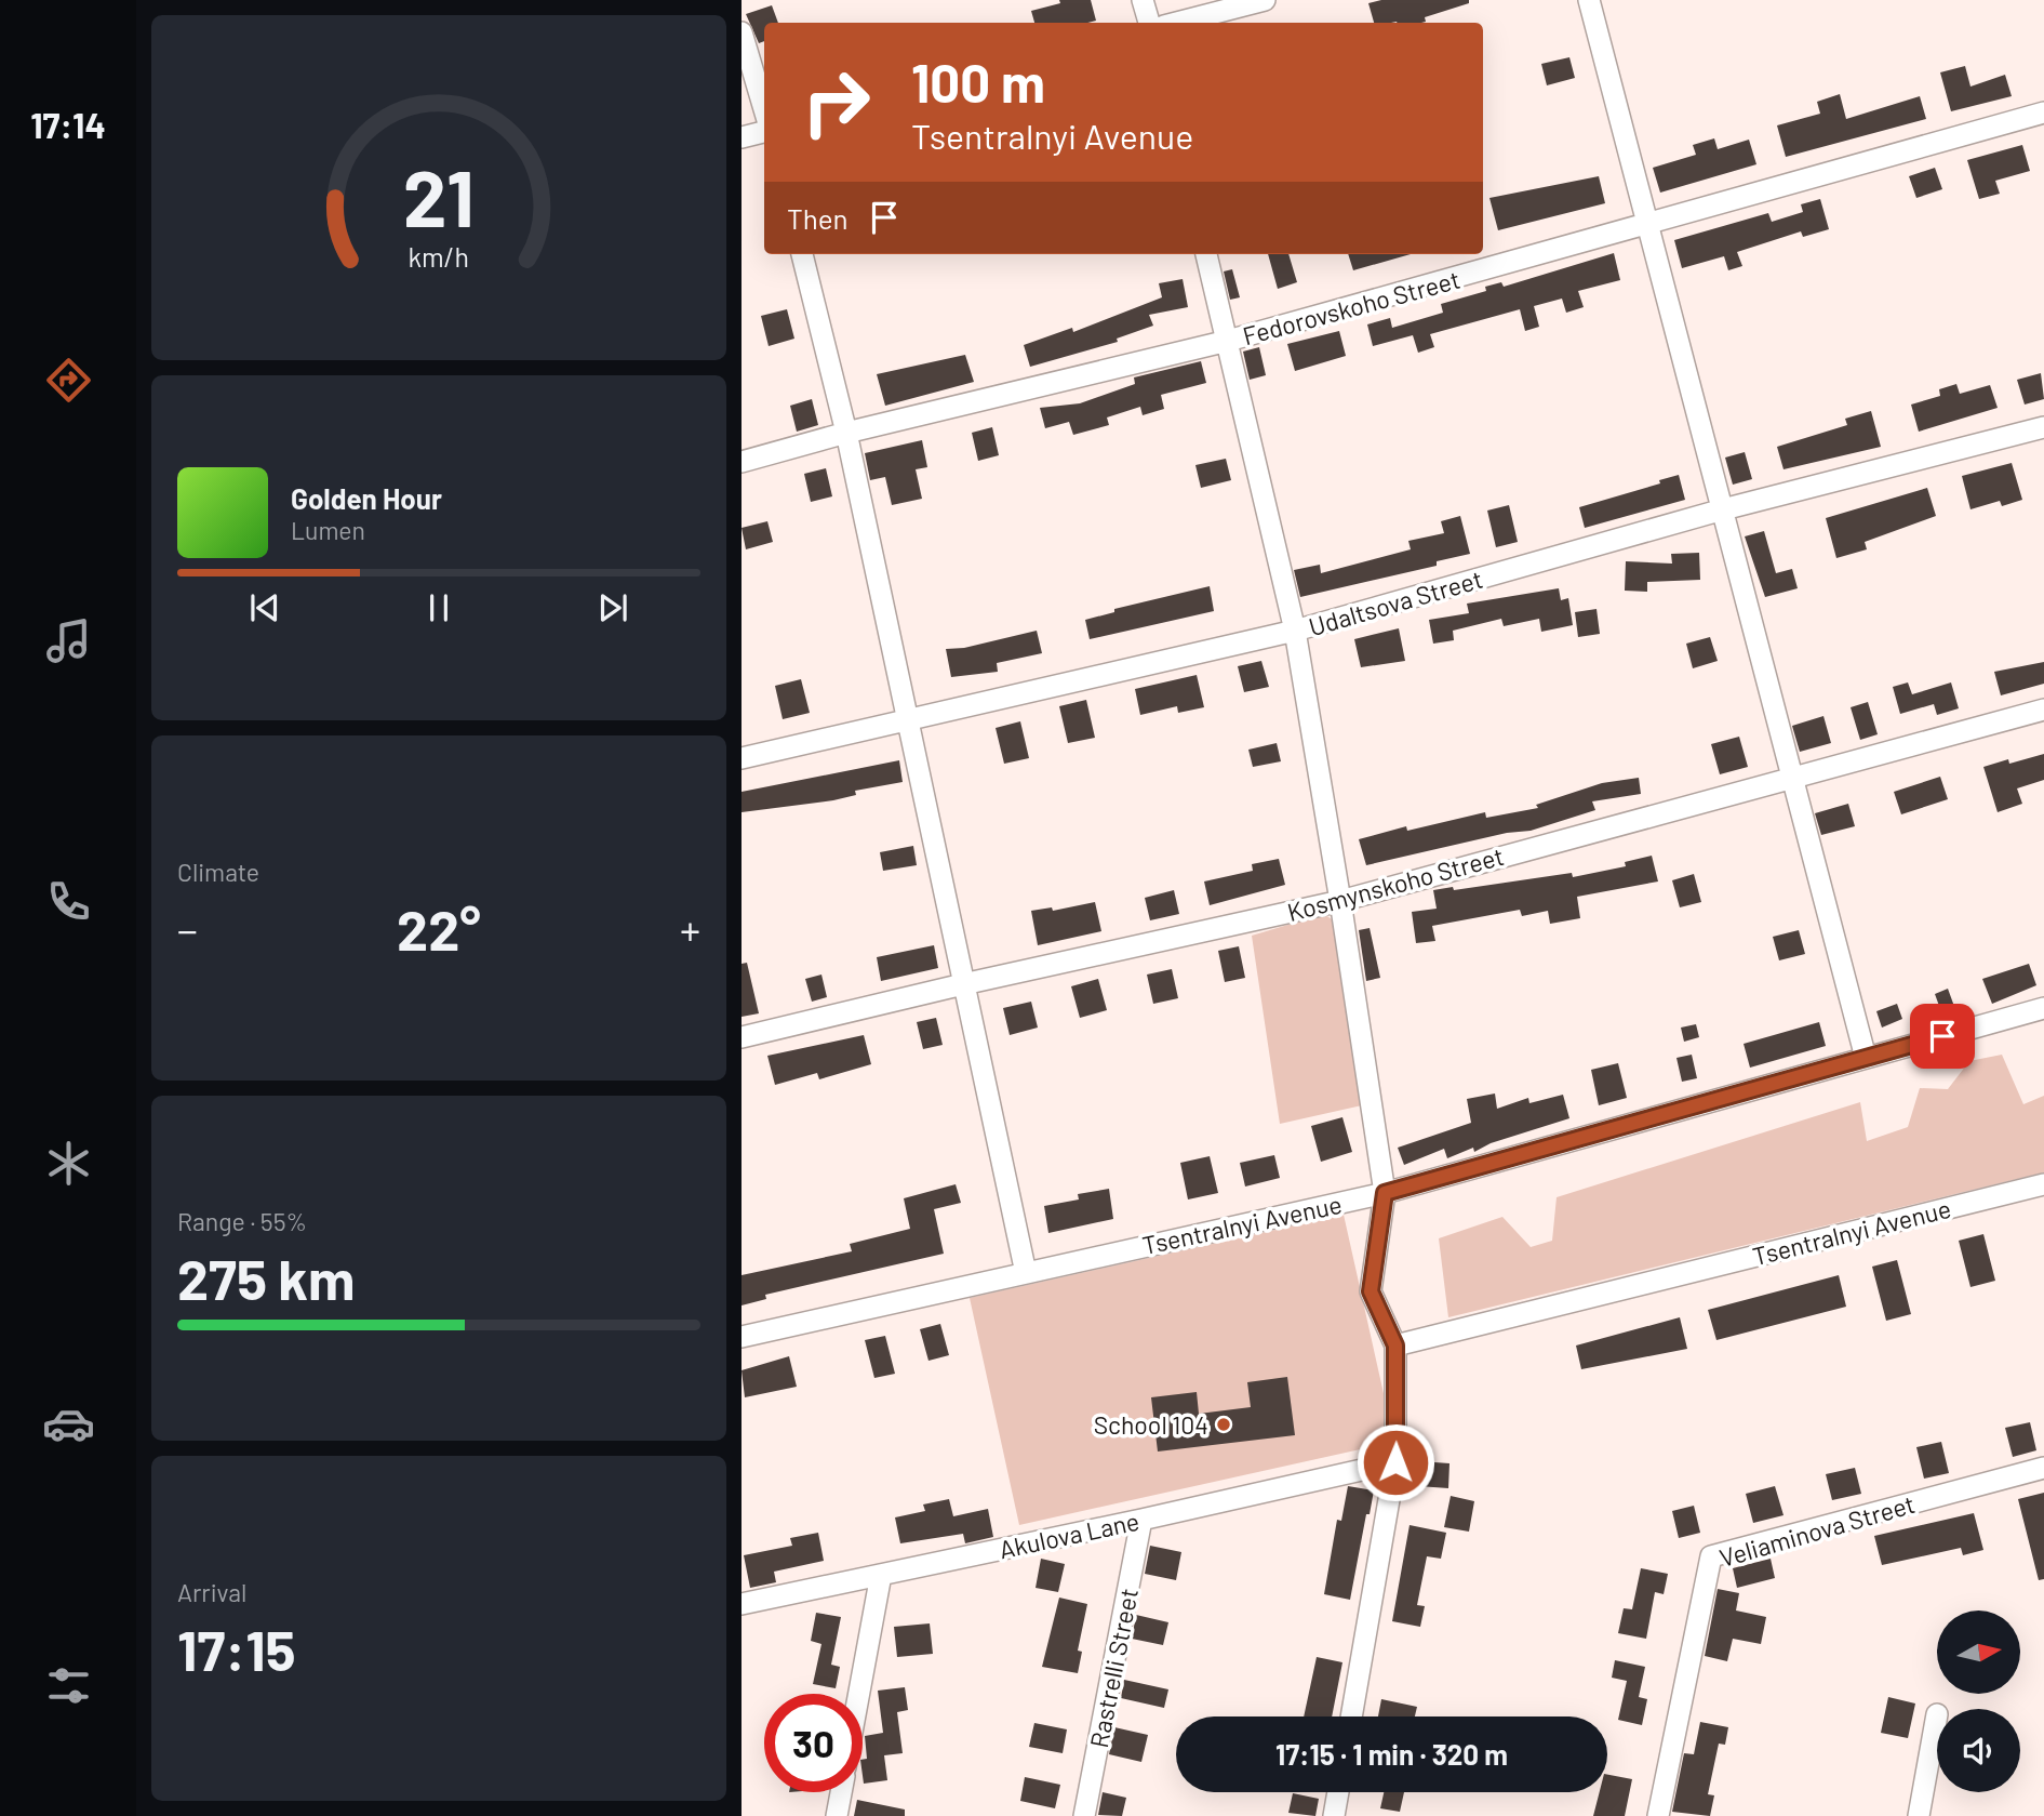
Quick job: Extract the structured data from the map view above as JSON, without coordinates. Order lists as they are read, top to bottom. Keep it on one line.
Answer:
{"streets":{"street":["Fedorovskoho Street","Udaltsova Street","Kosmynskoho Street","Tsentralnyi Avenue","Veliaminova Street","Akulova Lane","Rastrelli Street"]},"crossings":[["Akulova Lane","Rastrelli Street"]],"places":["School 104"],"north":"right","page":{"tabs":"17:14","turn":["100 m","Tsentralnyi Avenue"],"then":"Then","song":["Golden Hour","Lumen"],"tile":["Climate",["Range · 55%","275 km"],["Arrival","17:15"]],"heat":["−","22°","+"],"limit":"30","trip":"17:15 · 1 min · 320 m","gauge":["21","km/h"]}}
